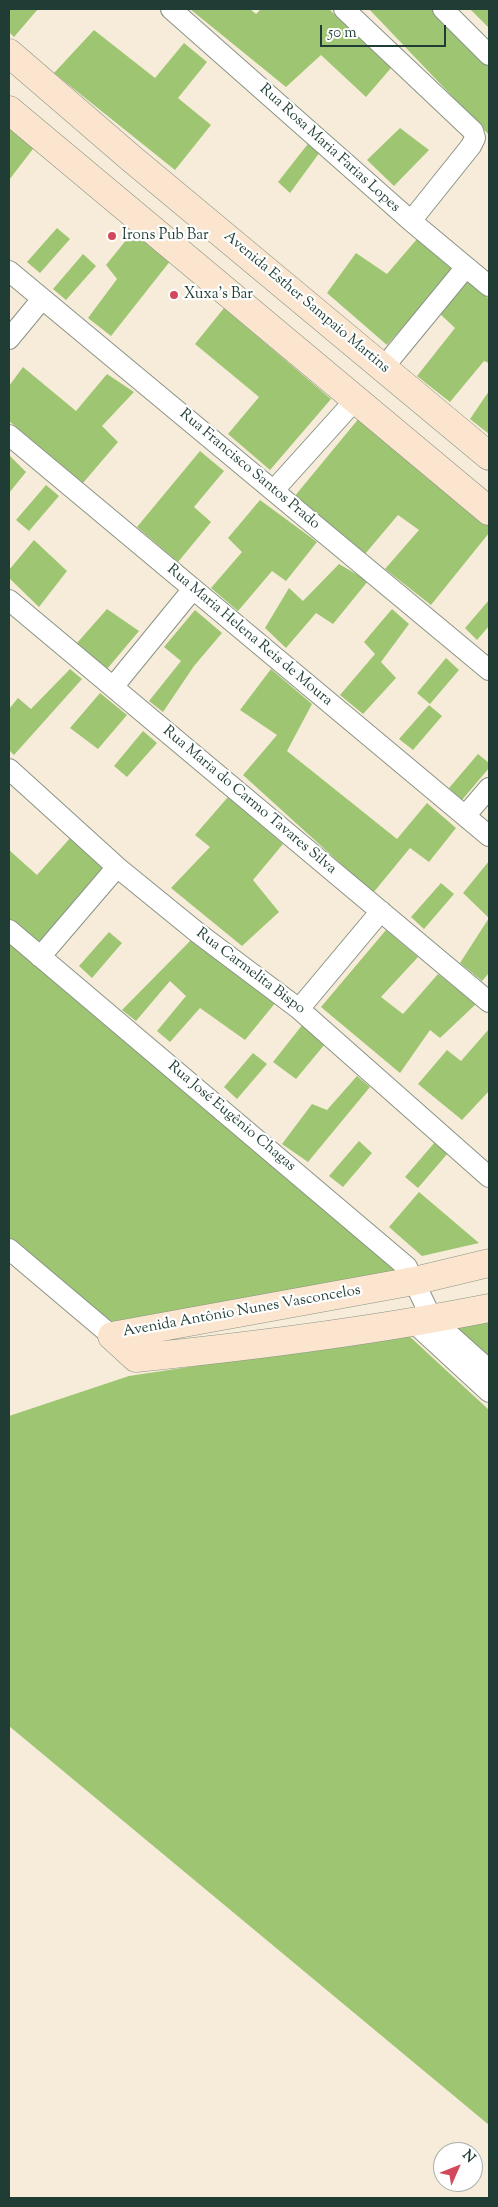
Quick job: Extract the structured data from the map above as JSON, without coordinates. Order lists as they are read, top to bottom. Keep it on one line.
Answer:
{"streets":{"street":["Rua Rosa Maria Farias Lopes","Avenida Esther Sampaio Martins","Rua Francisco Santos Prado","Rua Maria Helena Reis de Moura","Rua Maria do Carmo Tavares Silva","Rua Carmelita Bispo","Rua José Eugênio Chagas","Avenida Antônio Nunes Vasconcelos"]},"crossings":[["Rua José Eugênio Chagas","Avenida Antônio Nunes Vasconcelos"]],"places":["Irons Pub Bar","Xuxa's Bar"],"scale_bar":"50 m","north":"top right"}
